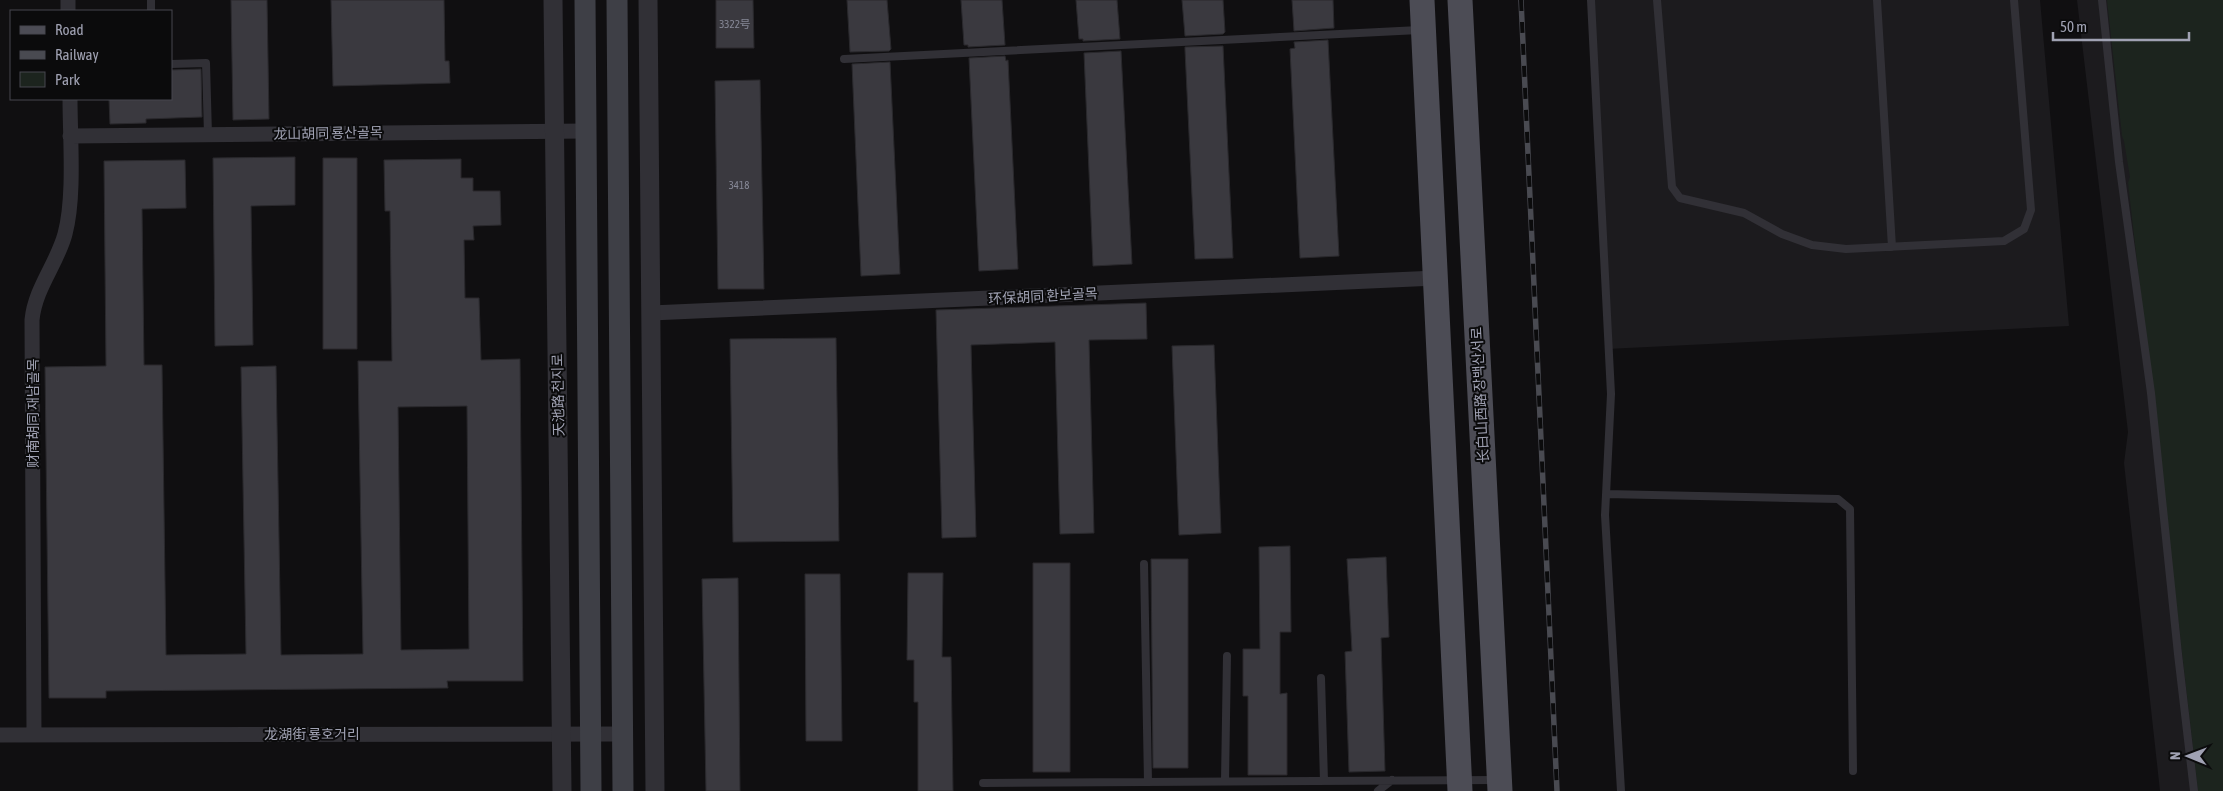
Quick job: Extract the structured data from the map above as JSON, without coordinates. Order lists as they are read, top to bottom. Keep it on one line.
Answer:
{"streets":{"main road":["长白山西路 장백산서로"],"street":["龙山胡同 룡산골목","环保胡同 환보골목","天池路 천지로","财南胡同 재남골목","龙湖街 룡호거리"]},"crossings":[["龙山胡同 룡산골목","天池路 천지로"],["龙山胡同 룡산골목","财南胡同 재남골목"],["天池路 천지로","龙湖街 룡호거리"],["财南胡同 재남골목","龙湖街 룡호거리"]],"house_numbers":["3322号","3418"],"legend":["Road","Railway","Park"],"scale_bar":"50 m","north":"left"}
